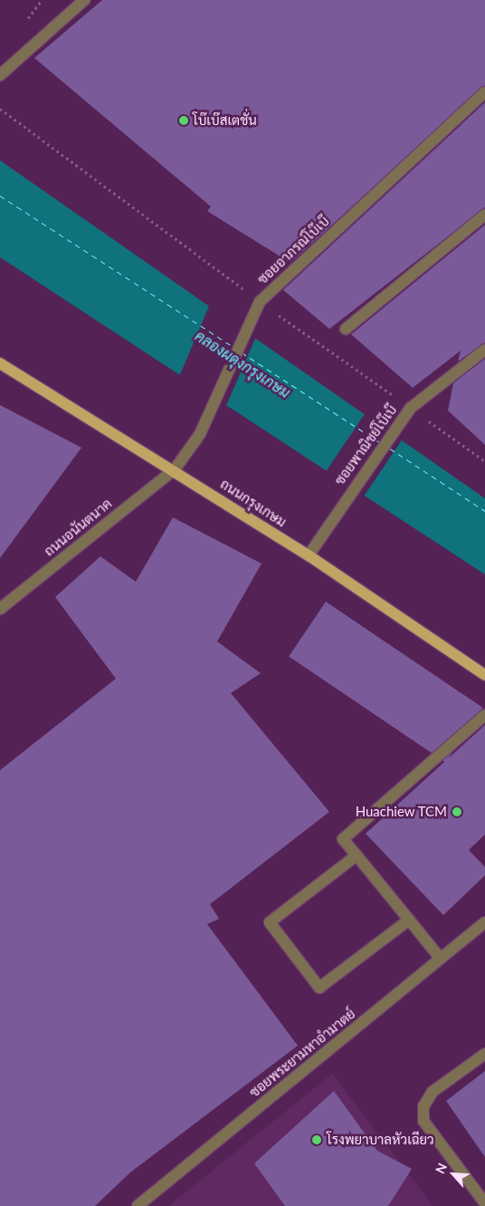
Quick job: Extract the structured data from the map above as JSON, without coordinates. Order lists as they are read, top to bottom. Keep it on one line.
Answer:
{"streets":{"main road":["ถนนกรุงเกษม"],"street":["ซอยอาภรณ์โบ๊เบ๊","ซอยพาณิชย์โบ๊เบ๊","ถนนอนันตนาค","ซอยพระยามหาอำมาตย์"]},"crossings":[["ซอยอาภรณ์โบ๊เบ๊","ถนนกรุงเกษม"],["ซอยอาภรณ์โบ๊เบ๊","ถนนอนันตนาค"],["ซอยพาณิชย์โบ๊เบ๊","ถนนกรุงเกษม"],["ถนนกรุงเกษม","ถนนอนันตนาค"]],"water":["คลองผดุงกรุงเกษม"],"places":["โบ๊เบ๊สเตชั่น","Huachiew TCM","โรงพยาบาลหัวเฉียว"],"north":"top left"}
